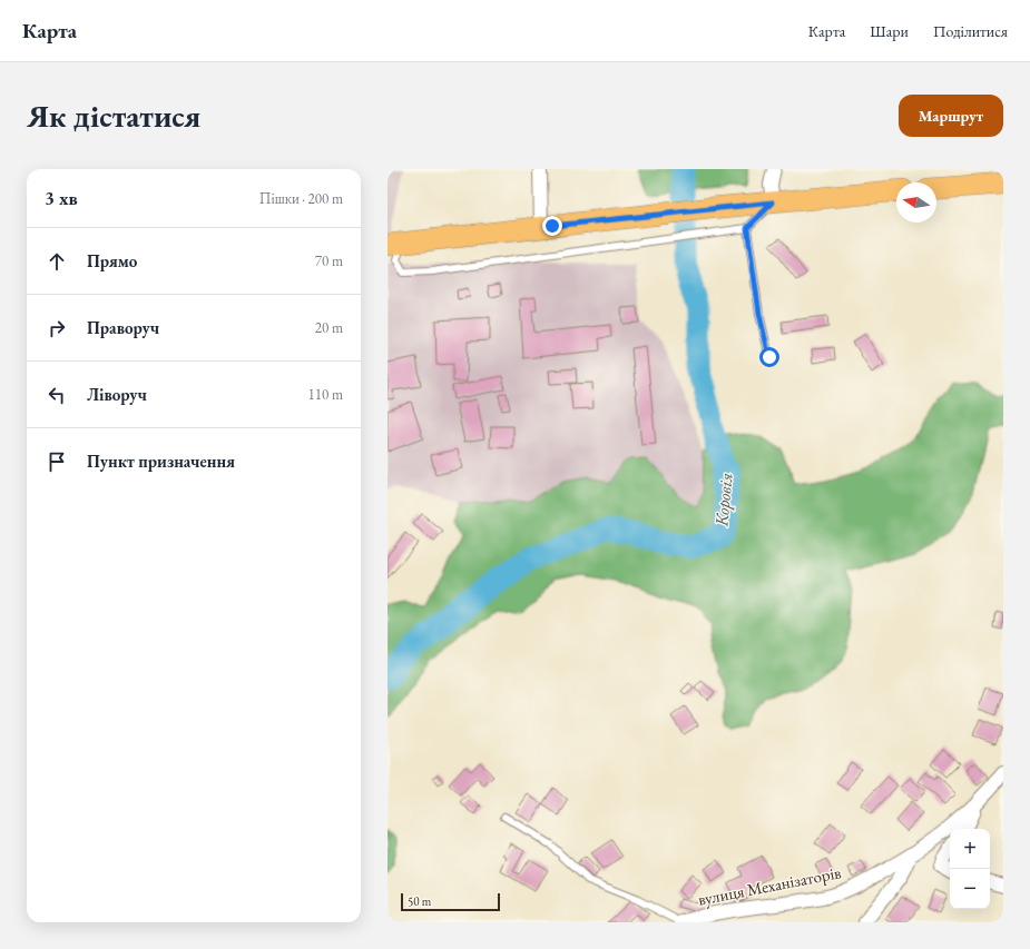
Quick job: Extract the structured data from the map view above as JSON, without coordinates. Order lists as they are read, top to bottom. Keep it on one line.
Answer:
{"streets":{"street":["вулиця Механізаторів"]},"water":["Коровія"],"scale_bar":"50 m","north":"left","page":{"header":"Карта","nav":["Карта","Шари","Поділитися"],"buttons":"Маршрут","title":"Як дістатися","heading":["3 хв","Пішки · 200 m"],"list":[["Прямо","70 m"],["Праворуч","20 m"],["Ліворуч","110 m"],"Пункт призначення"],"map_buttons":["+","−"],"scale":"50 m"}}
